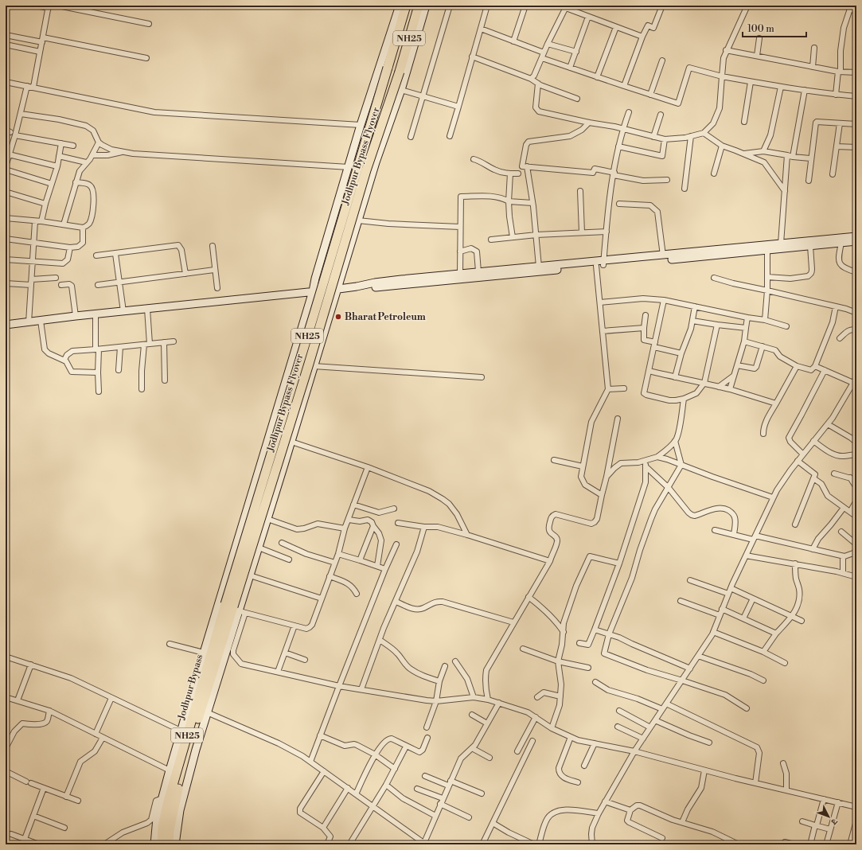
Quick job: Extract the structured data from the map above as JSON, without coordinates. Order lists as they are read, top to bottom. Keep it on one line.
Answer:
{"streets":{"highway":["NH25","Jodhpur Bypass Flyover","Jodhpur Bypass"]},"crossings":[["Jodhpur Bypass Flyover","Jodhpur Bypass"]],"places":["Bharat Petroleum"],"scale_bar":"100 m","north":"bottom right"}
